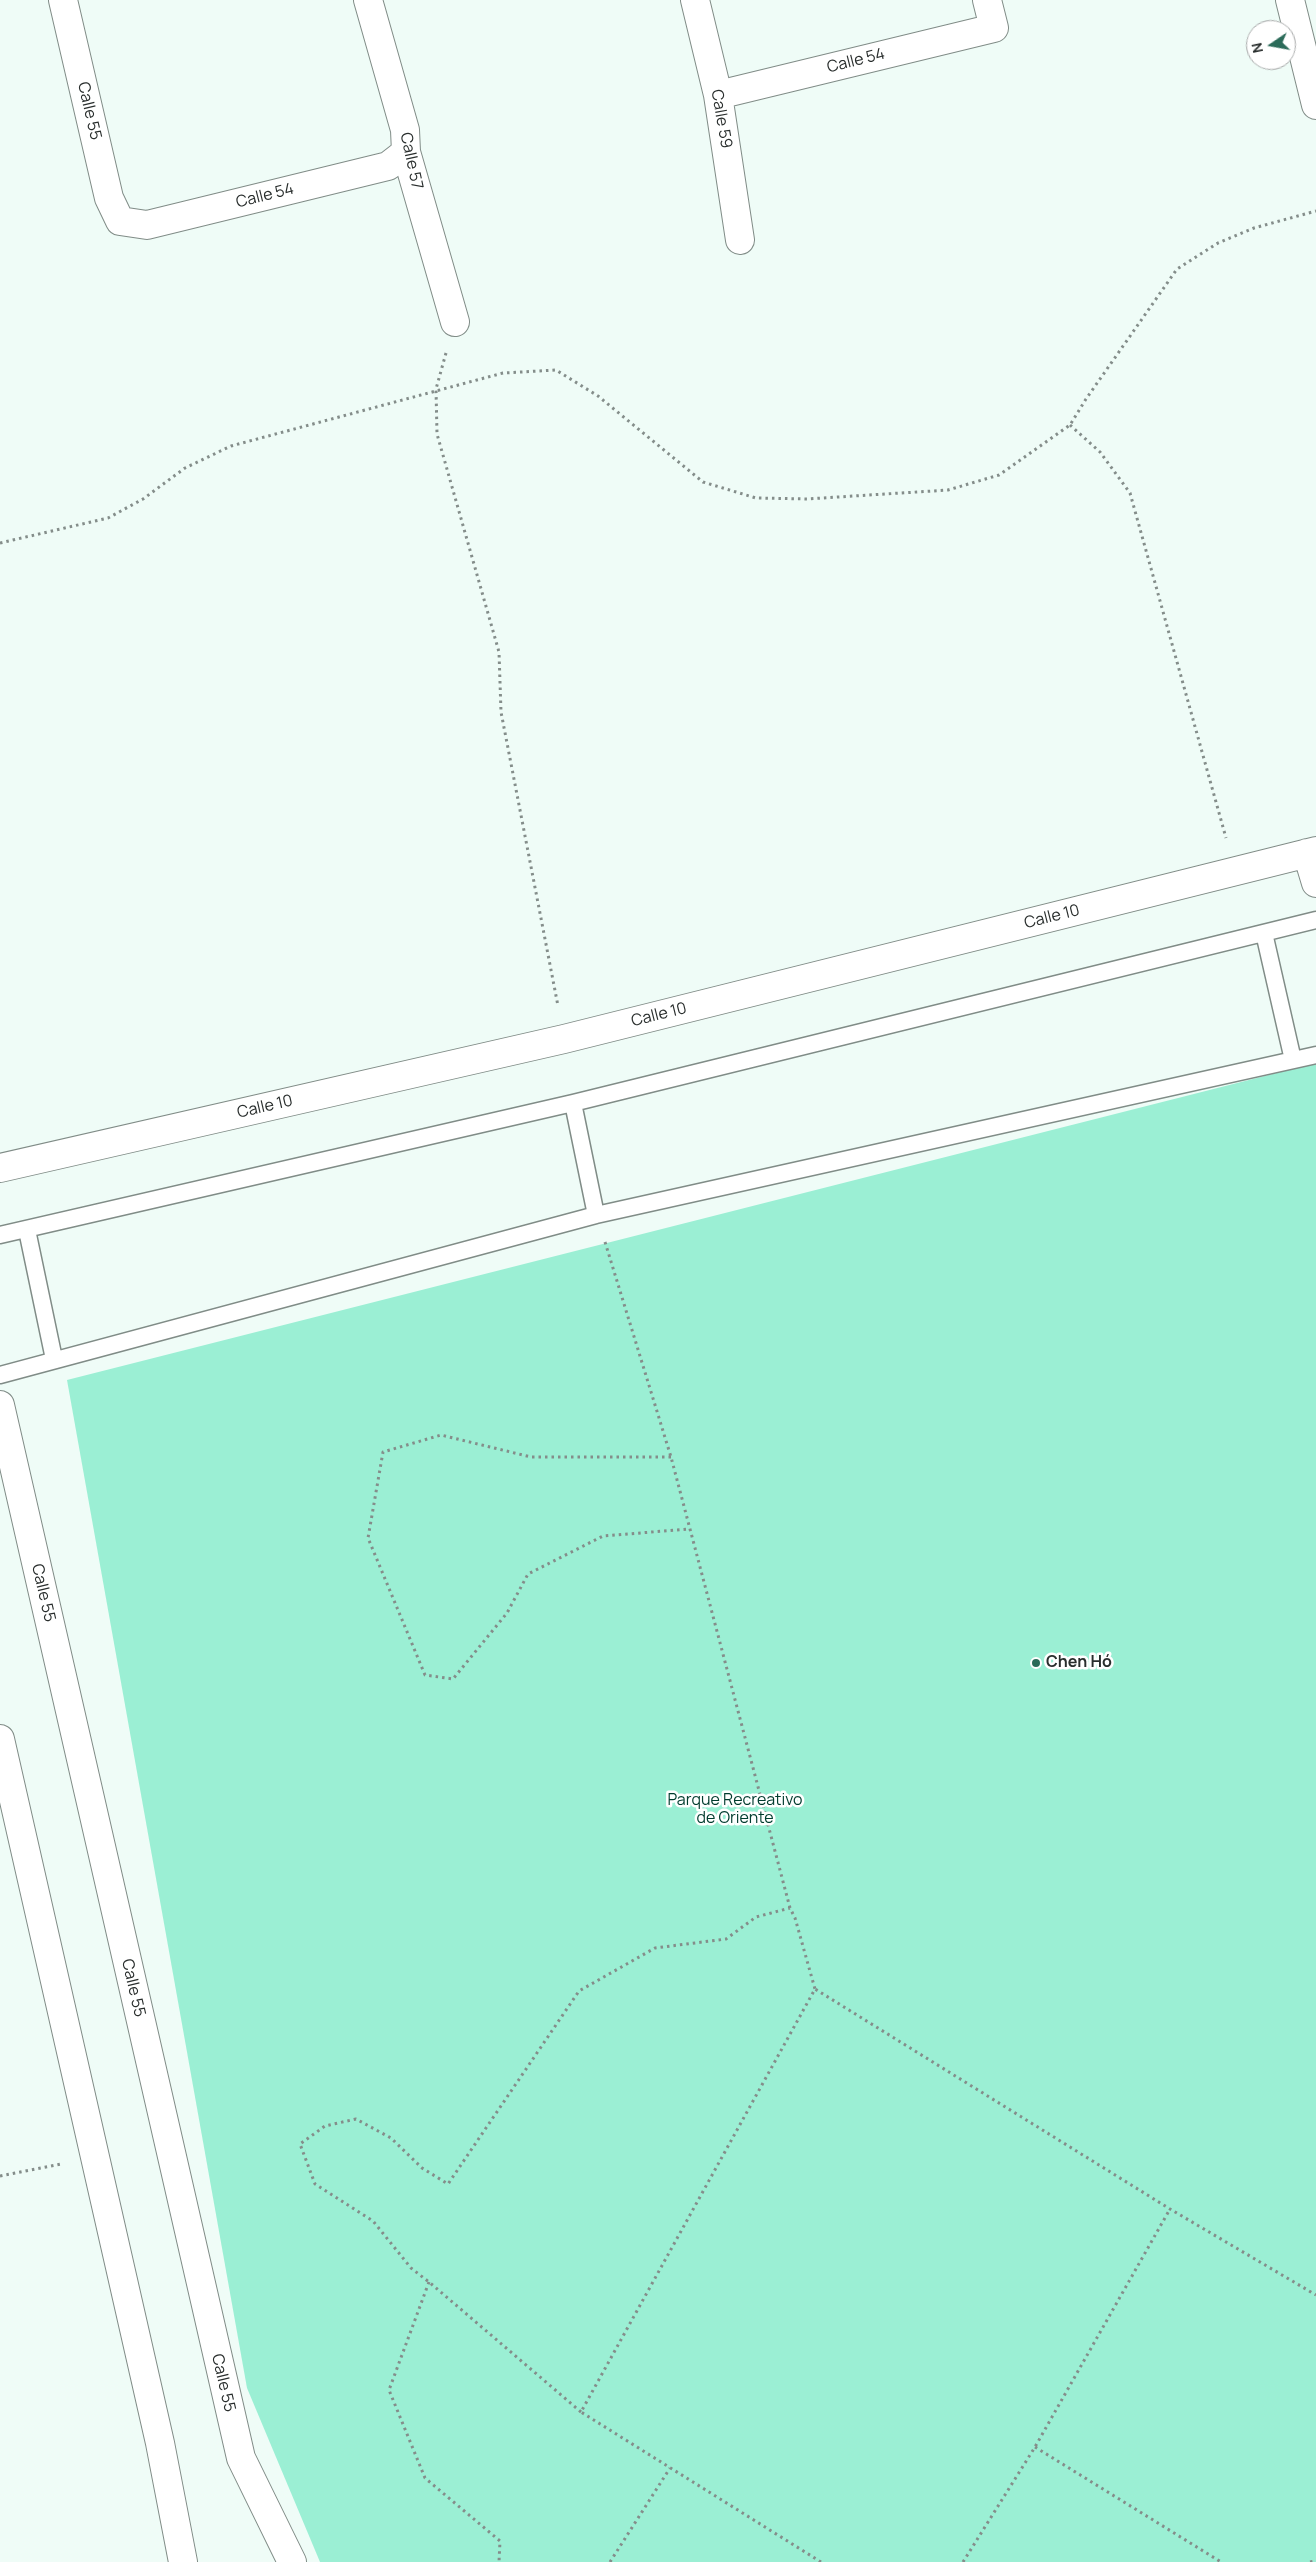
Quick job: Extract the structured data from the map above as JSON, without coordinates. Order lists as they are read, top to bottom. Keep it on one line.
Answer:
{"streets":{"street":["Calle 54","Calle 55","Calle 59","Calle 57","Calle 10"]},"crossings":[["Calle 54","Calle 55"],["Calle 54","Calle 59"],["Calle 54","Calle 57"]],"parks":["Parque Recreativo de Oriente"],"places":["Chen Hó"],"north":"left"}
